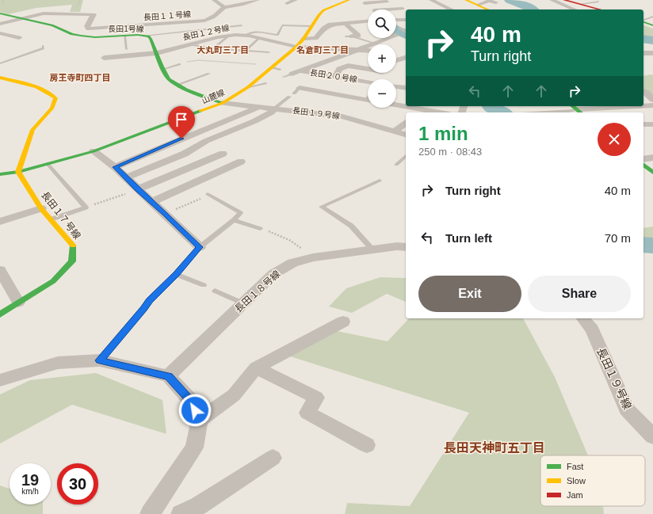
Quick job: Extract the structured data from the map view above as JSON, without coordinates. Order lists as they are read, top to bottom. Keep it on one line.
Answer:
{"streets":{"street":["長田１１号線","長田1号線","長田１２号線","長田２０号線","山麓線","長田１９号線","長田１７号線","長田１８号線"]},"crossings":[["長田１１号線","長田1号線"],["長田1号線","長田１２号線"],["長田1号線","山麓線"],["長田1号線","長田１９号線"],["長田１２号線","山麓線"],["山麓線","長田１９号線"],["山麓線","長田１７号線"]],"districts":["大丸町三丁目","名倉町三丁目","房王寺町四丁目","長田天神町五丁目"],"legend":["Fast","Slow","Jam"],"page":{"map_buttons":["+","−"],"turn":["40 m","Turn right"],"heading":["1 min","250 m · 08:43"],"list":[{"name":"Turn right","value":"40 m"},{"name":"Turn left","value":"70 m"}],"buttons":["Exit","Share"],"speed":"19 km/h","limit":"30"}}
